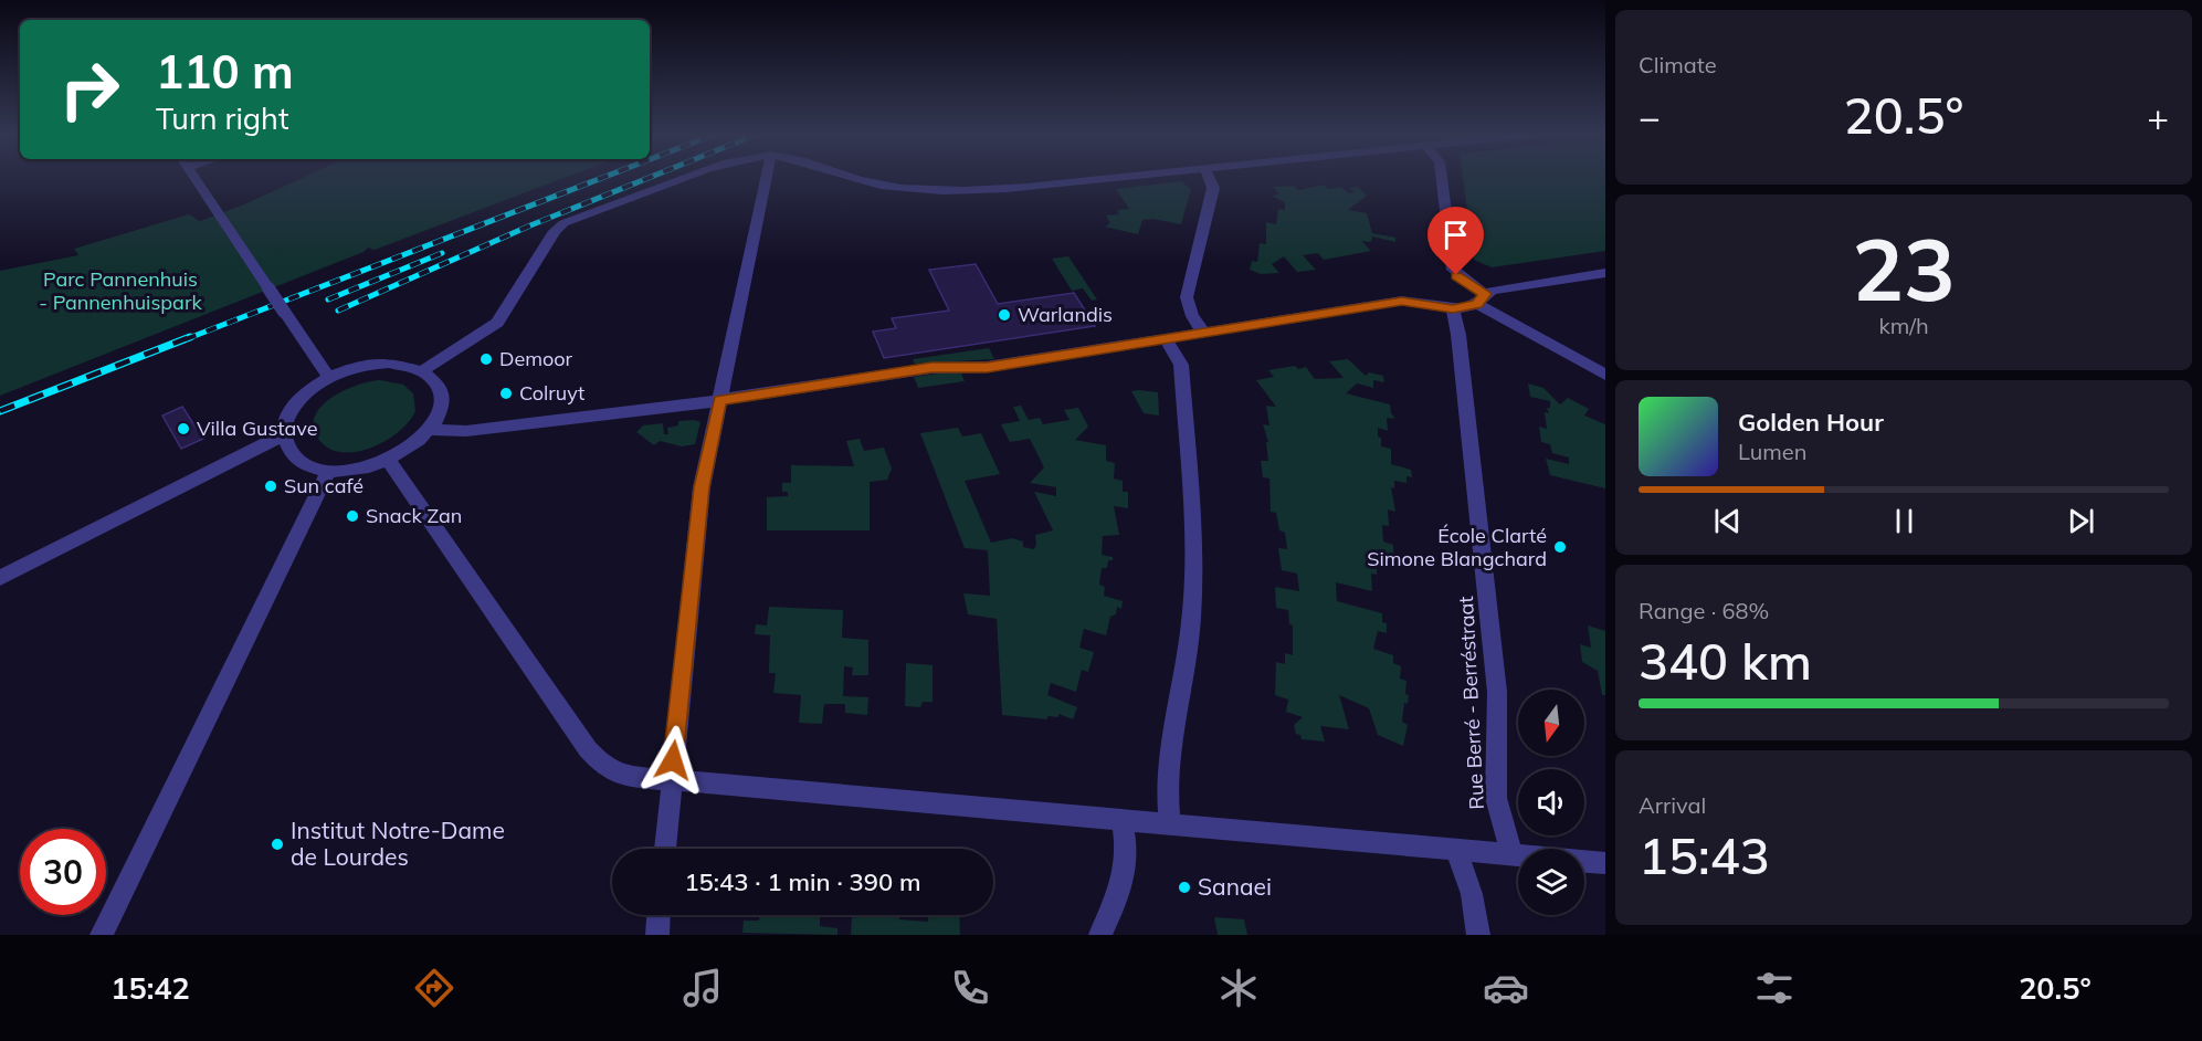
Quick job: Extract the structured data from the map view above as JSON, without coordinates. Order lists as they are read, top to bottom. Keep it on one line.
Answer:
{"streets":{"street":["Rue Berré - Berréstraat"]},"parks":["Parc Pannenhuis - Pannenhuispark"],"places":["Warlandis","Demoor","Colruyt","Villa Gustave","Sun café","Snack Zan","École Clarté Simone Blangchard","Institut Notre-Dame de Lourdes","Sanaei"],"north":"bottom","page":{"tile":["Climate",["23","km/h"],["Range · 68%","340 km"],["Arrival","15:43"]],"turn":["110 m","Turn right"],"heat":["−","20.5°","+"],"song":["Golden Hour","Lumen"],"limit":"30","trip":"15:43 · 1 min · 390 m","tabs":["15:42","20.5°"]}}
